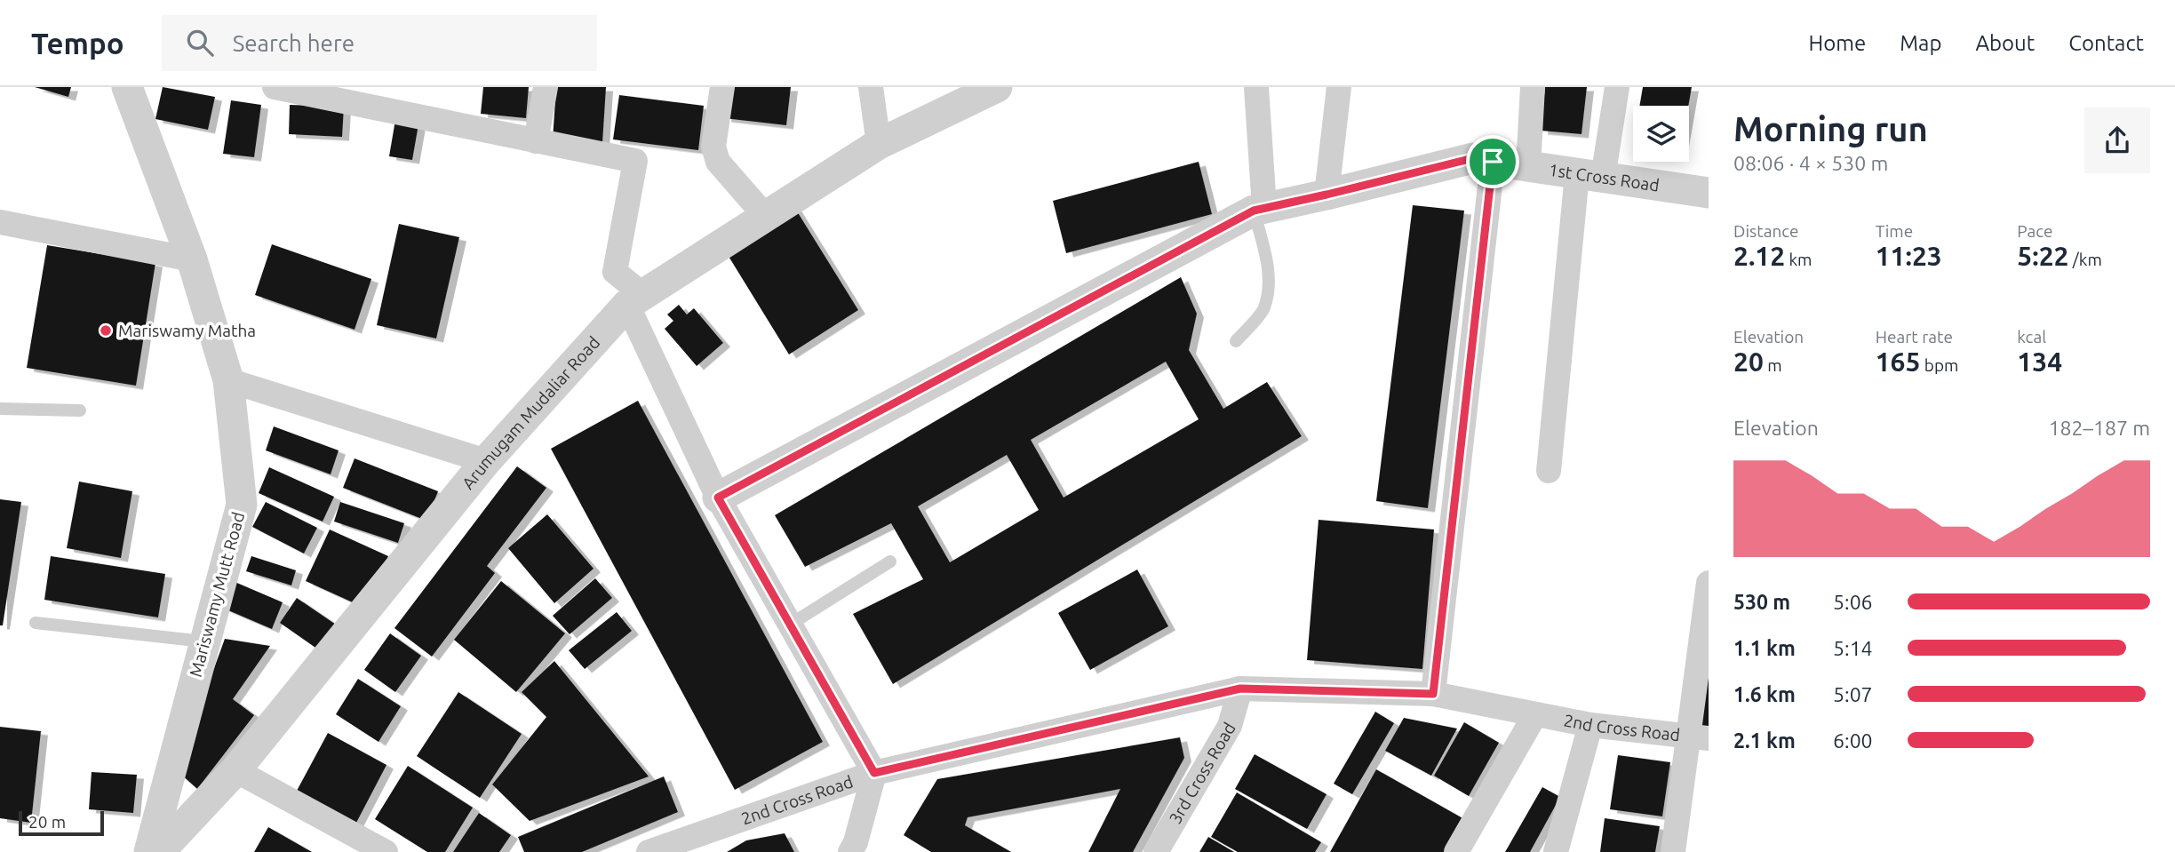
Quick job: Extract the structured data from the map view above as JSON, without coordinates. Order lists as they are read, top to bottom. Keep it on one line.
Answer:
{"streets":{"street":["1st Cross Road","Arumugam Mudaliar Road","Mariswamy Mutt Road","2nd Cross Road","3rd Cross Road"]},"crossings":[["2nd Cross Road","3rd Cross Road"]],"places":["Mariswamy Matha"],"scale_bar":"20 m","page":{"header":"Tempo","search":"Search here","nav":["Home","Map","About","Contact"],"heading":["Morning run","08:06 · 4 × 530 m"],"stats":[["Distance","2.12 km"],["Time","11:23"],["Pace","5:22 /km"],["Elevation","20 m"],["Heart rate","165 bpm"],["kcal","134"]],"chart":["Elevation","182–187 m"],"list":[{"name":"530 m","note":"5:06"},{"name":"1.1 km","note":"5:14"},{"name":"1.6 km","note":"5:07"},{"name":"2.1 km","note":"6:00"}],"scale":"20 m"}}
